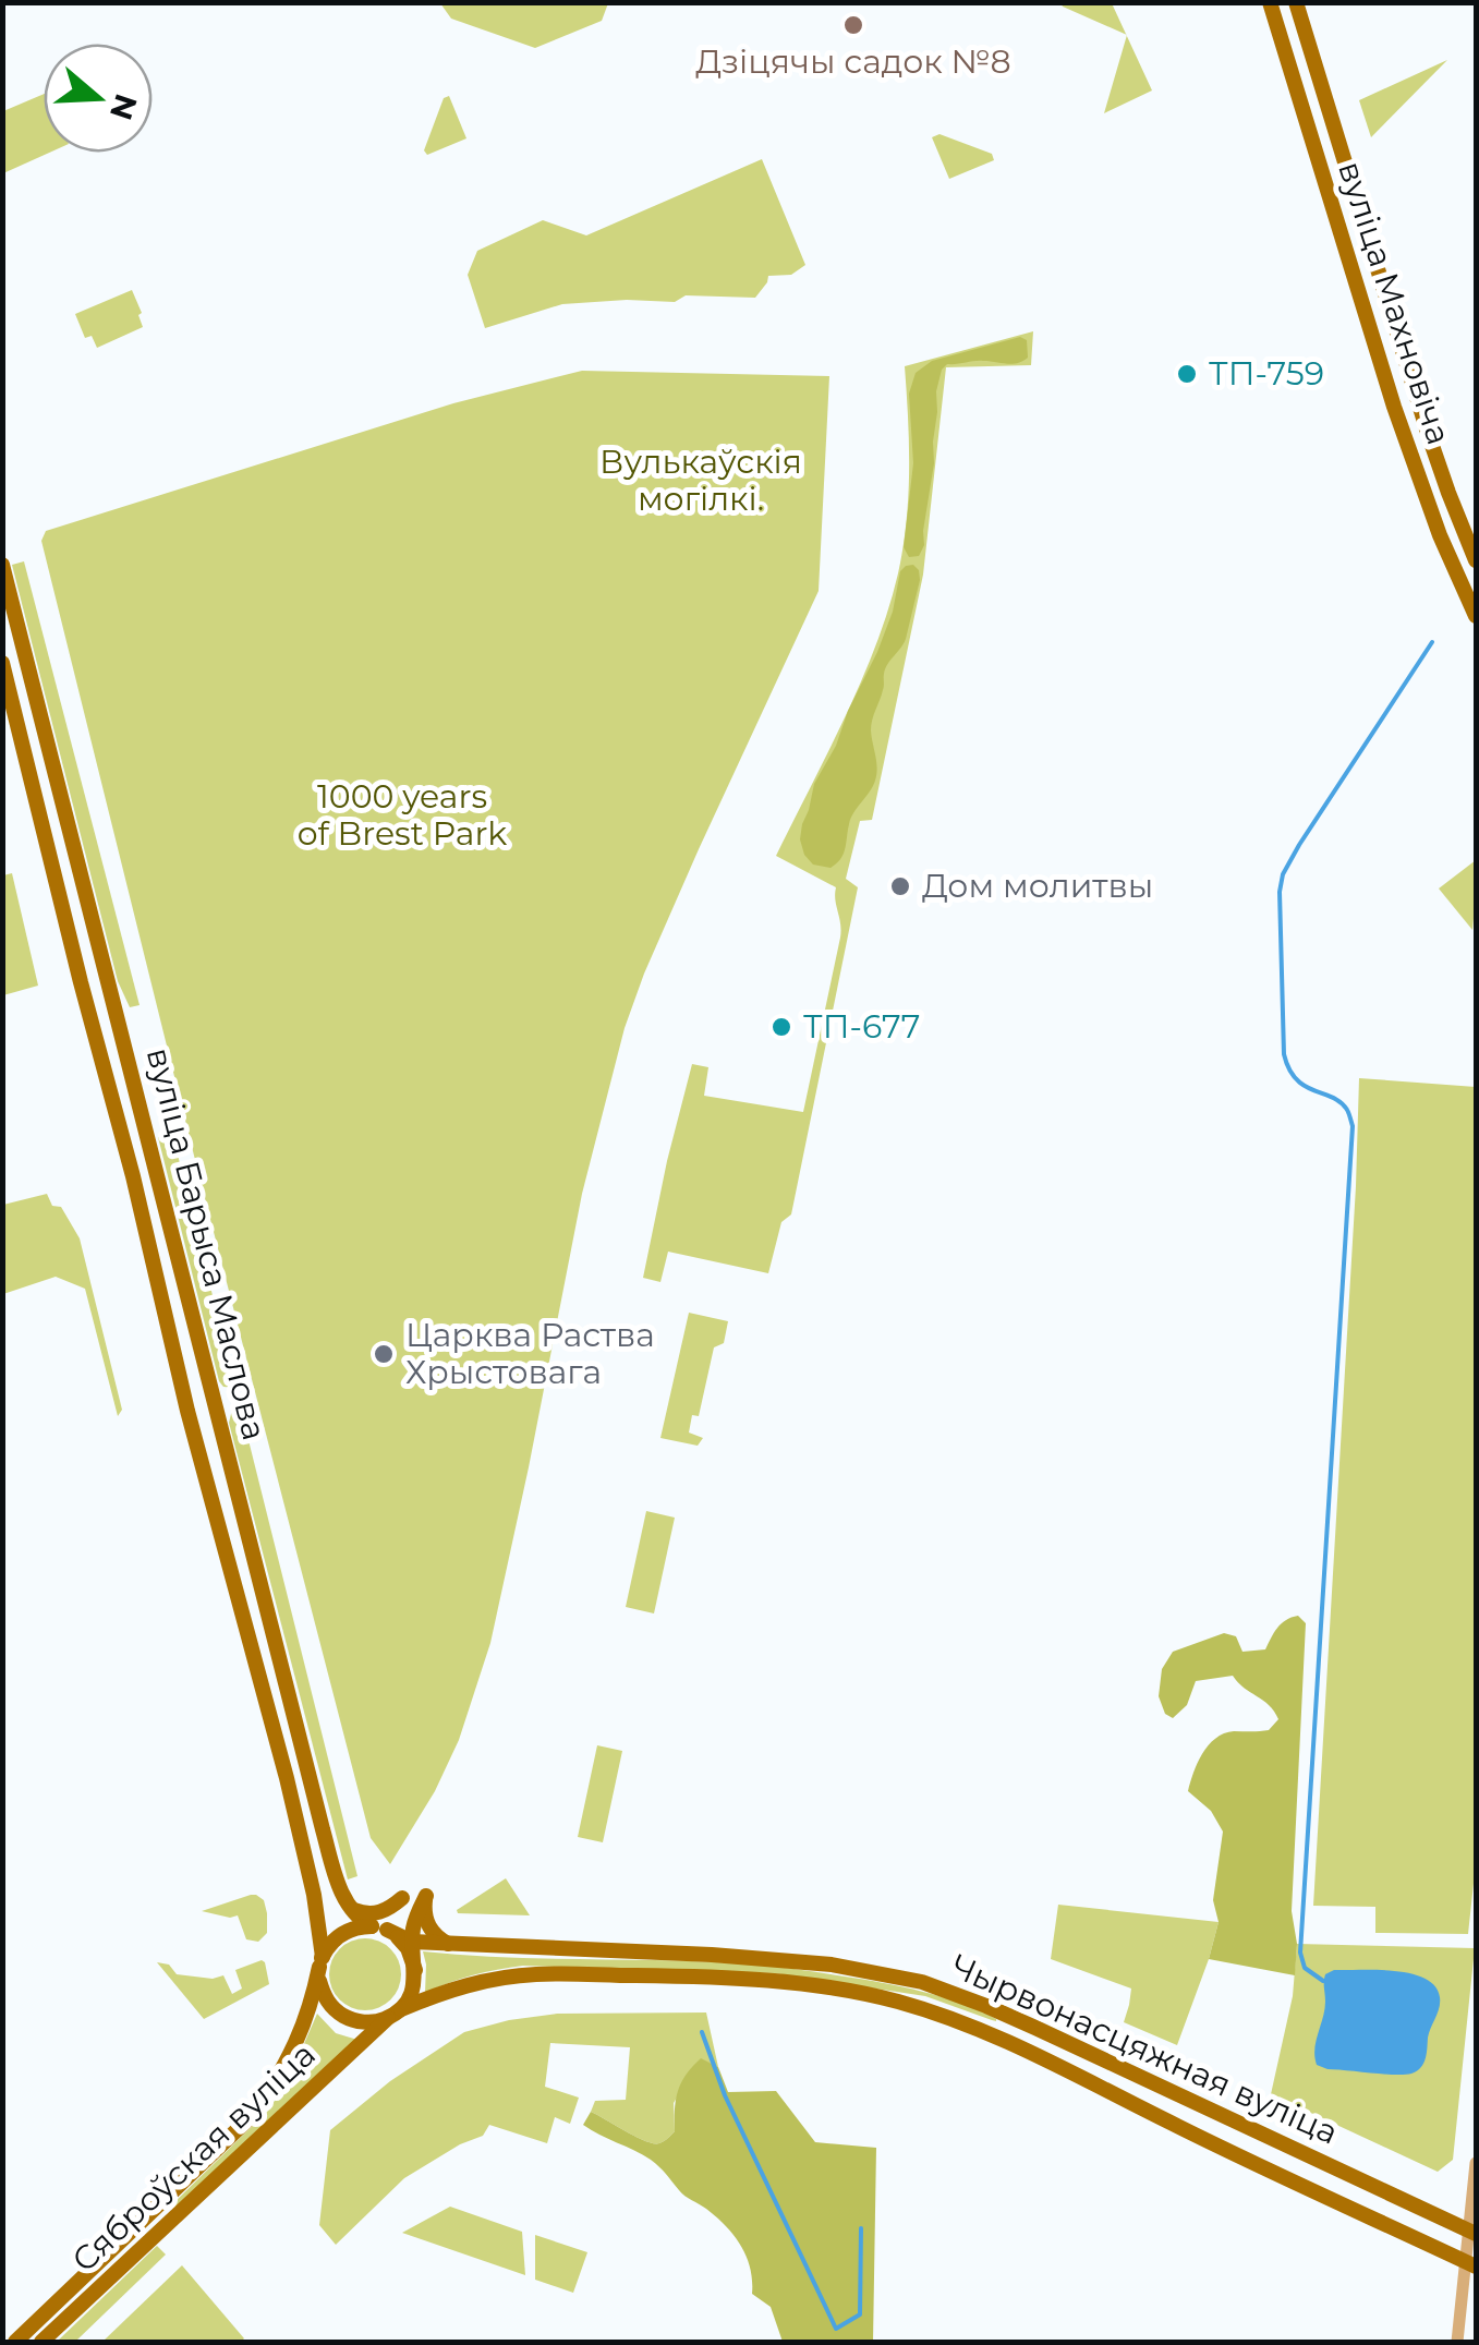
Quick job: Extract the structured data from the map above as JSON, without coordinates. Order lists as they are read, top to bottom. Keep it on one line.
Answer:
{"streets":{"main road":["вуліца Махновіча","вуліца Барыса Маслова","Чырвонасцяжная вуліца","Сяброўская вуліца"]},"crossings":[["вуліца Барыса Маслова","Чырвонасцяжная вуліца"],["вуліца Барыса Маслова","Сяброўская вуліца"],["Чырвонасцяжная вуліца","Сяброўская вуліца"]],"parks":["Вулькаўскія могілкі.","1000 years of Brest Park"],"places":["Дзіцячы садок №8","ТП-759","Дом молитвы","ТП-677","Царква Раства Хрыстовага"],"north":"right"}
